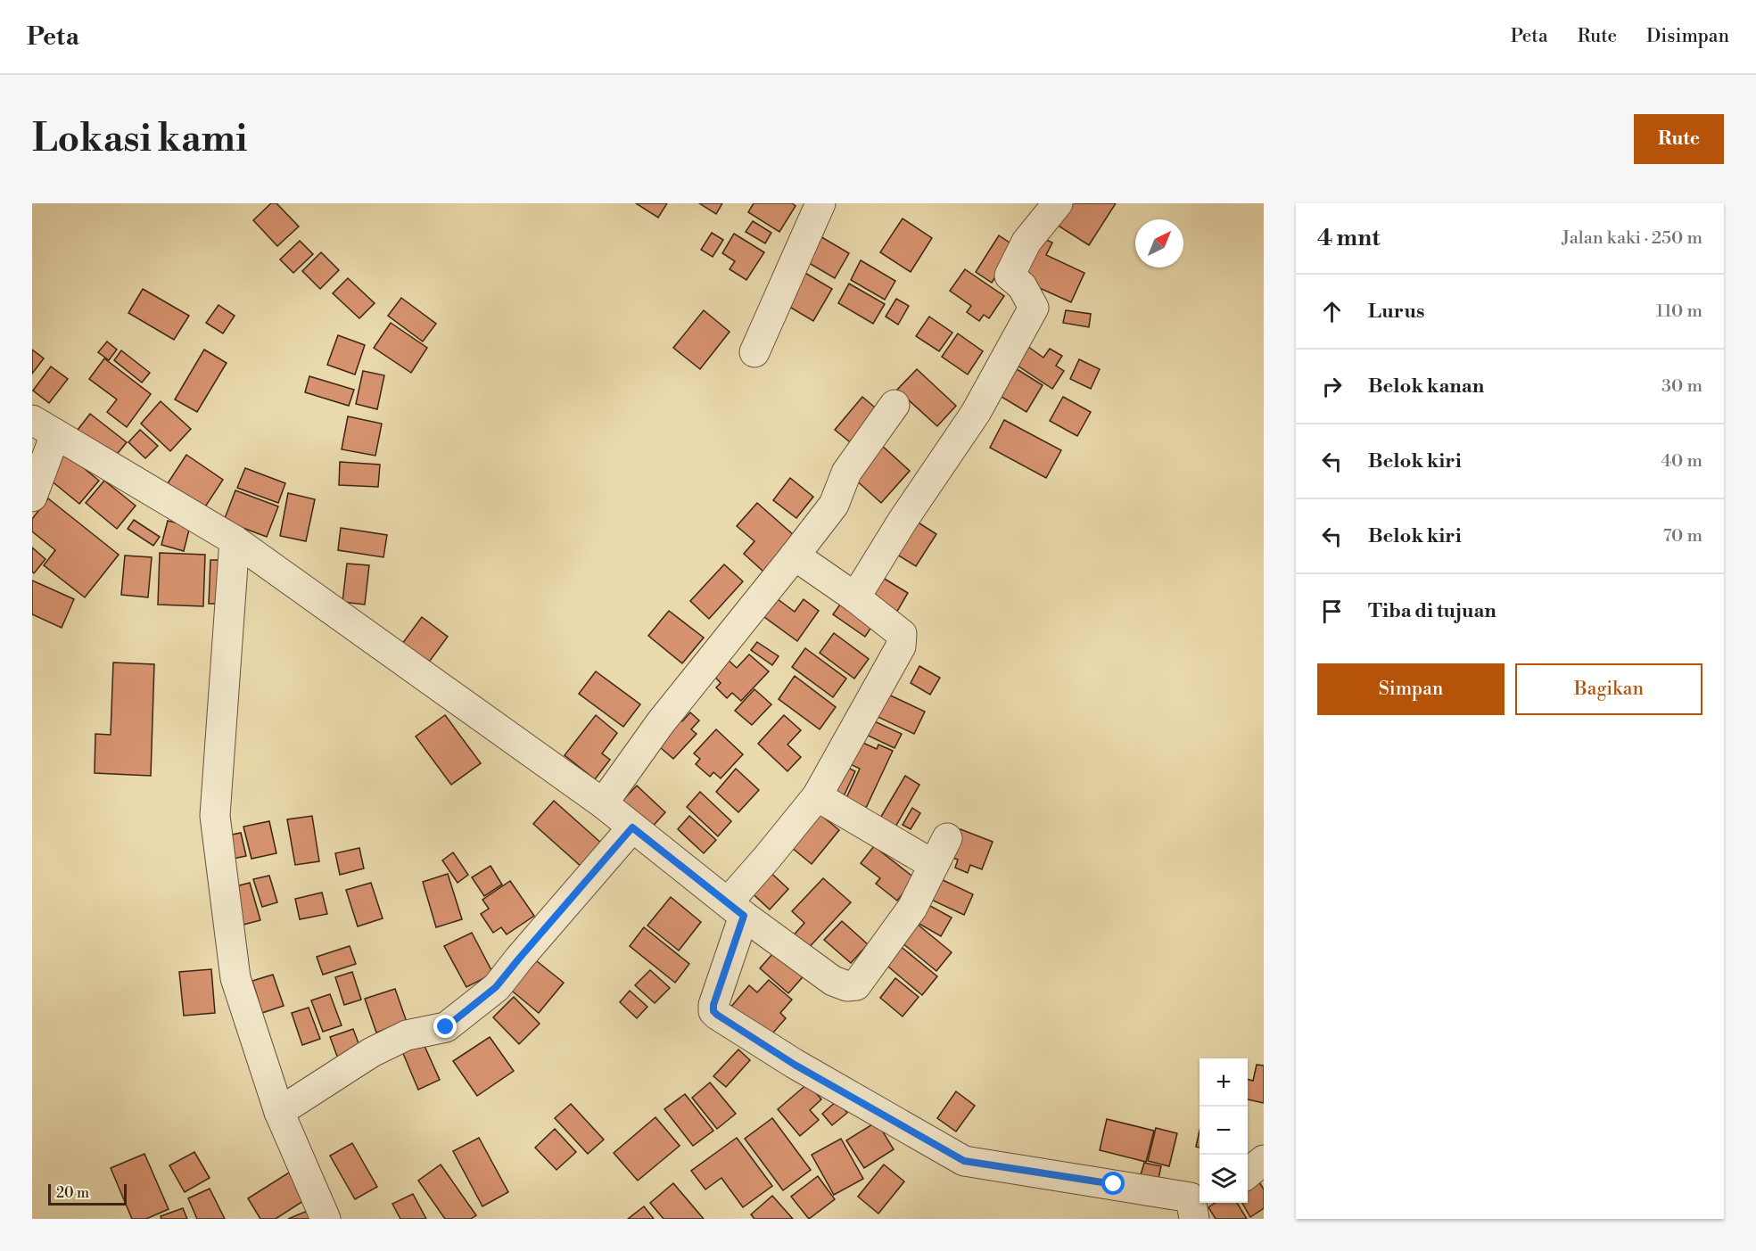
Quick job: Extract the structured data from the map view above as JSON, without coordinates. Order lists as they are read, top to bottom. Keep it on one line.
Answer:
{"scale_bar":"20 m","north":"top right","page":{"header":"Peta","nav":["Peta","Rute","Disimpan"],"buttons":["Rute",["Simpan","Bagikan"]],"title":"Lokasi kami","heading":["4 mnt","Jalan kaki · 250 m"],"list":[["Lurus","110 m"],["Belok kanan","30 m"],["Belok kiri","40 m"],["Belok kiri","70 m"],"Tiba di tujuan"],"map_buttons":["+","−"],"scale":"20 m"}}
